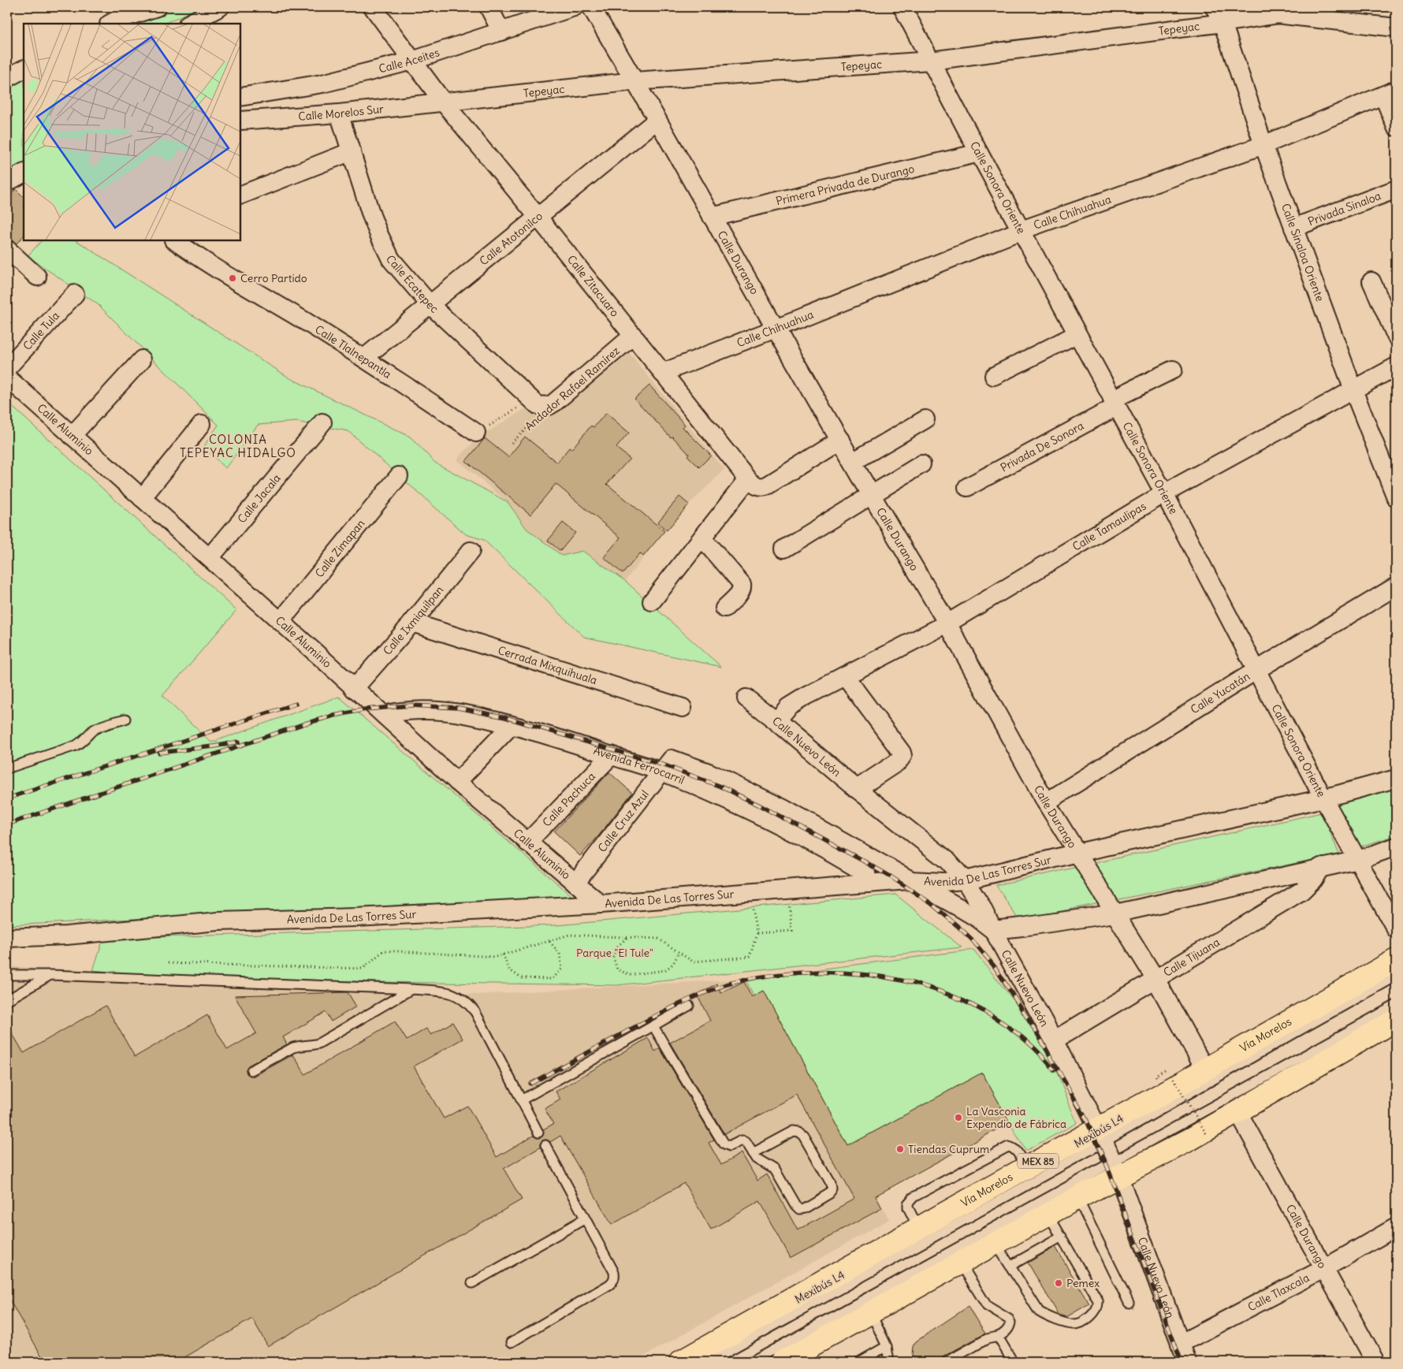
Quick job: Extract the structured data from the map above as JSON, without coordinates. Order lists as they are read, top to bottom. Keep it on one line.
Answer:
{"streets":{"main road":["Vía Morelos","MEX 85"],"street":["Tepeyac","Calle Aceites","Calle Morelos Sur","Primera Privada de Durango","Calle Sonora Oriente","Privada Sinaloa","Calle Chihuahua","Calle Atotonilco","Calle Sinaloa Oriente","Calle Durango","Calle Ecatepec","Calle Zitacuaro","Calle Tula","Calle Tlalnepantla","Andador Rafael Ramírez","Calle Aluminio","Privada De Sonora","Calle Jacala","Calle Tamaulipas","Calle Zimapan","Calle Ixmiquilpan","Cerrada Mixquihuala","Calle Yucatán","Calle Nuevo León","Avenida Ferrocarril","Calle Pachuca","Calle Cruz Azul","Avenida De Las Torres Sur","Calle Tijuana","Calle Tlaxcala"],"lane":["Mexibús L4"]},"crossings":[["Tepeyac","Calle Morelos Sur"],["Tepeyac","Calle Sonora Oriente"],["Tepeyac","Calle Sinaloa Oriente"],["Tepeyac","Calle Durango"],["Tepeyac","Calle Zitacuaro"],["Calle Aceites","Calle Zitacuaro"],["Calle Morelos Sur","Calle Ecatepec"],["Calle Morelos Sur","Calle Zitacuaro"],["Primera Privada de Durango","Calle Sonora Oriente"],["Primera Privada de Durango","Calle Durango"],["Calle Sonora Oriente","Calle Chihuahua"],["Calle Sonora Oriente","Privada De Sonora"],["Calle Sonora Oriente","Calle Tamaulipas"],["Calle Sonora Oriente","Calle Yucatán"],["Calle Sonora Oriente","Avenida De Las Torres Sur"],["Privada Sinaloa","Calle Sinaloa Oriente"],["Calle Chihuahua","Calle Sinaloa Oriente"],["Calle Chihuahua","Calle Durango"],["Calle Chihuahua","Calle Zitacuaro"],["Calle Atotonilco","Calle Durango"],["Calle Atotonilco","Calle Ecatepec"],["Calle Atotonilco","Calle Zitacuaro"],["Calle Atotonilco","Calle Tlalnepantla"],["Calle Sinaloa Oriente","Calle Tamaulipas"],["Calle Durango","Calle Zitacuaro"],["Calle Durango","Calle Tamaulipas"],["Calle Durango","Calle Yucatán"],["Calle Durango","Avenida De Las Torres Sur"],["Calle Durango","Calle Tijuana"],["Calle Durango","Vía Morelos"],["Calle Durango","Calle Tlaxcala"],["Calle Ecatepec","Andador Rafael Ramírez"],["Calle Zitacuaro","Andador Rafael Ramírez"],["Calle Aluminio","Calle Jacala"],["Calle Aluminio","Calle Zimapan"],["Calle Aluminio","Calle Ixmiquilpan"],["Calle Aluminio","Avenida Ferrocarril"],["Calle Aluminio","Calle Pachuca"],["Calle Aluminio","Calle Cruz Azul"],["Calle Aluminio","Avenida De Las Torres Sur"],["Calle Tamaulipas","Calle Nuevo León"],["Calle Ixmiquilpan","Cerrada Mixquihuala"],["Calle Nuevo León","Avenida Ferrocarril"],["Calle Nuevo León","Avenida De Las Torres Sur"],["Calle Nuevo León","Calle Tijuana"],["Calle Nuevo León","Vía Morelos"],["Calle Nuevo León","Mexibús L4"],["Calle Nuevo León","Calle Tlaxcala"],["Avenida Ferrocarril","Calle Pachuca"],["Avenida Ferrocarril","Calle Cruz Azul"],["Avenida Ferrocarril","Avenida De Las Torres Sur"],["Vía Morelos","Mexibús L4"]],"districts":["COLONIA TEPEYAC HIDALGO"],"parks":["Parque \"El Tule\""],"places":["Cerro Partido","La Vasconia Expendio de Fábrica","Tiendas Cuprum","Pemex"]}
